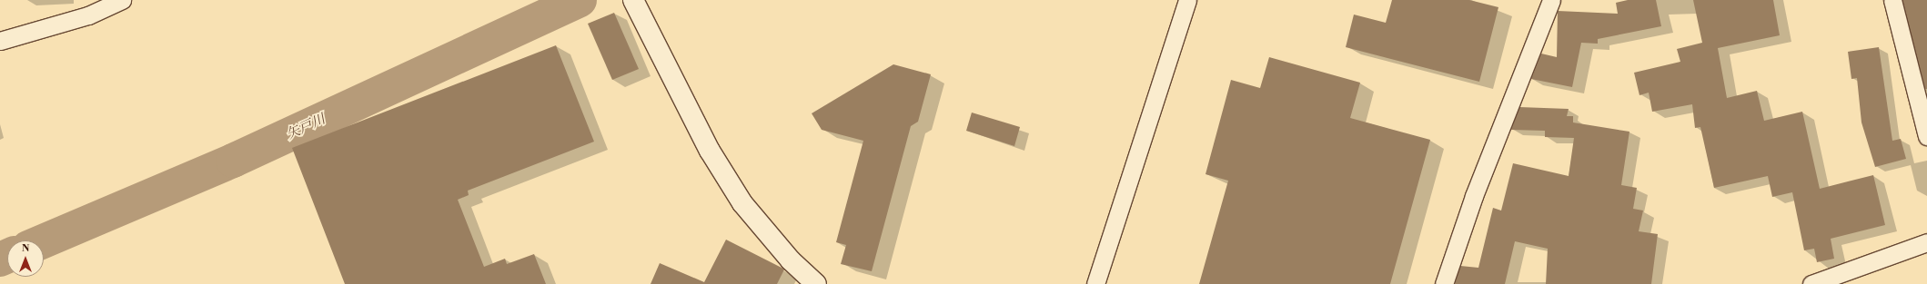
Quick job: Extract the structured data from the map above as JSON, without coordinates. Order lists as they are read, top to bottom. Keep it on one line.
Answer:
{"water":["矢戸川"],"north":"top"}
